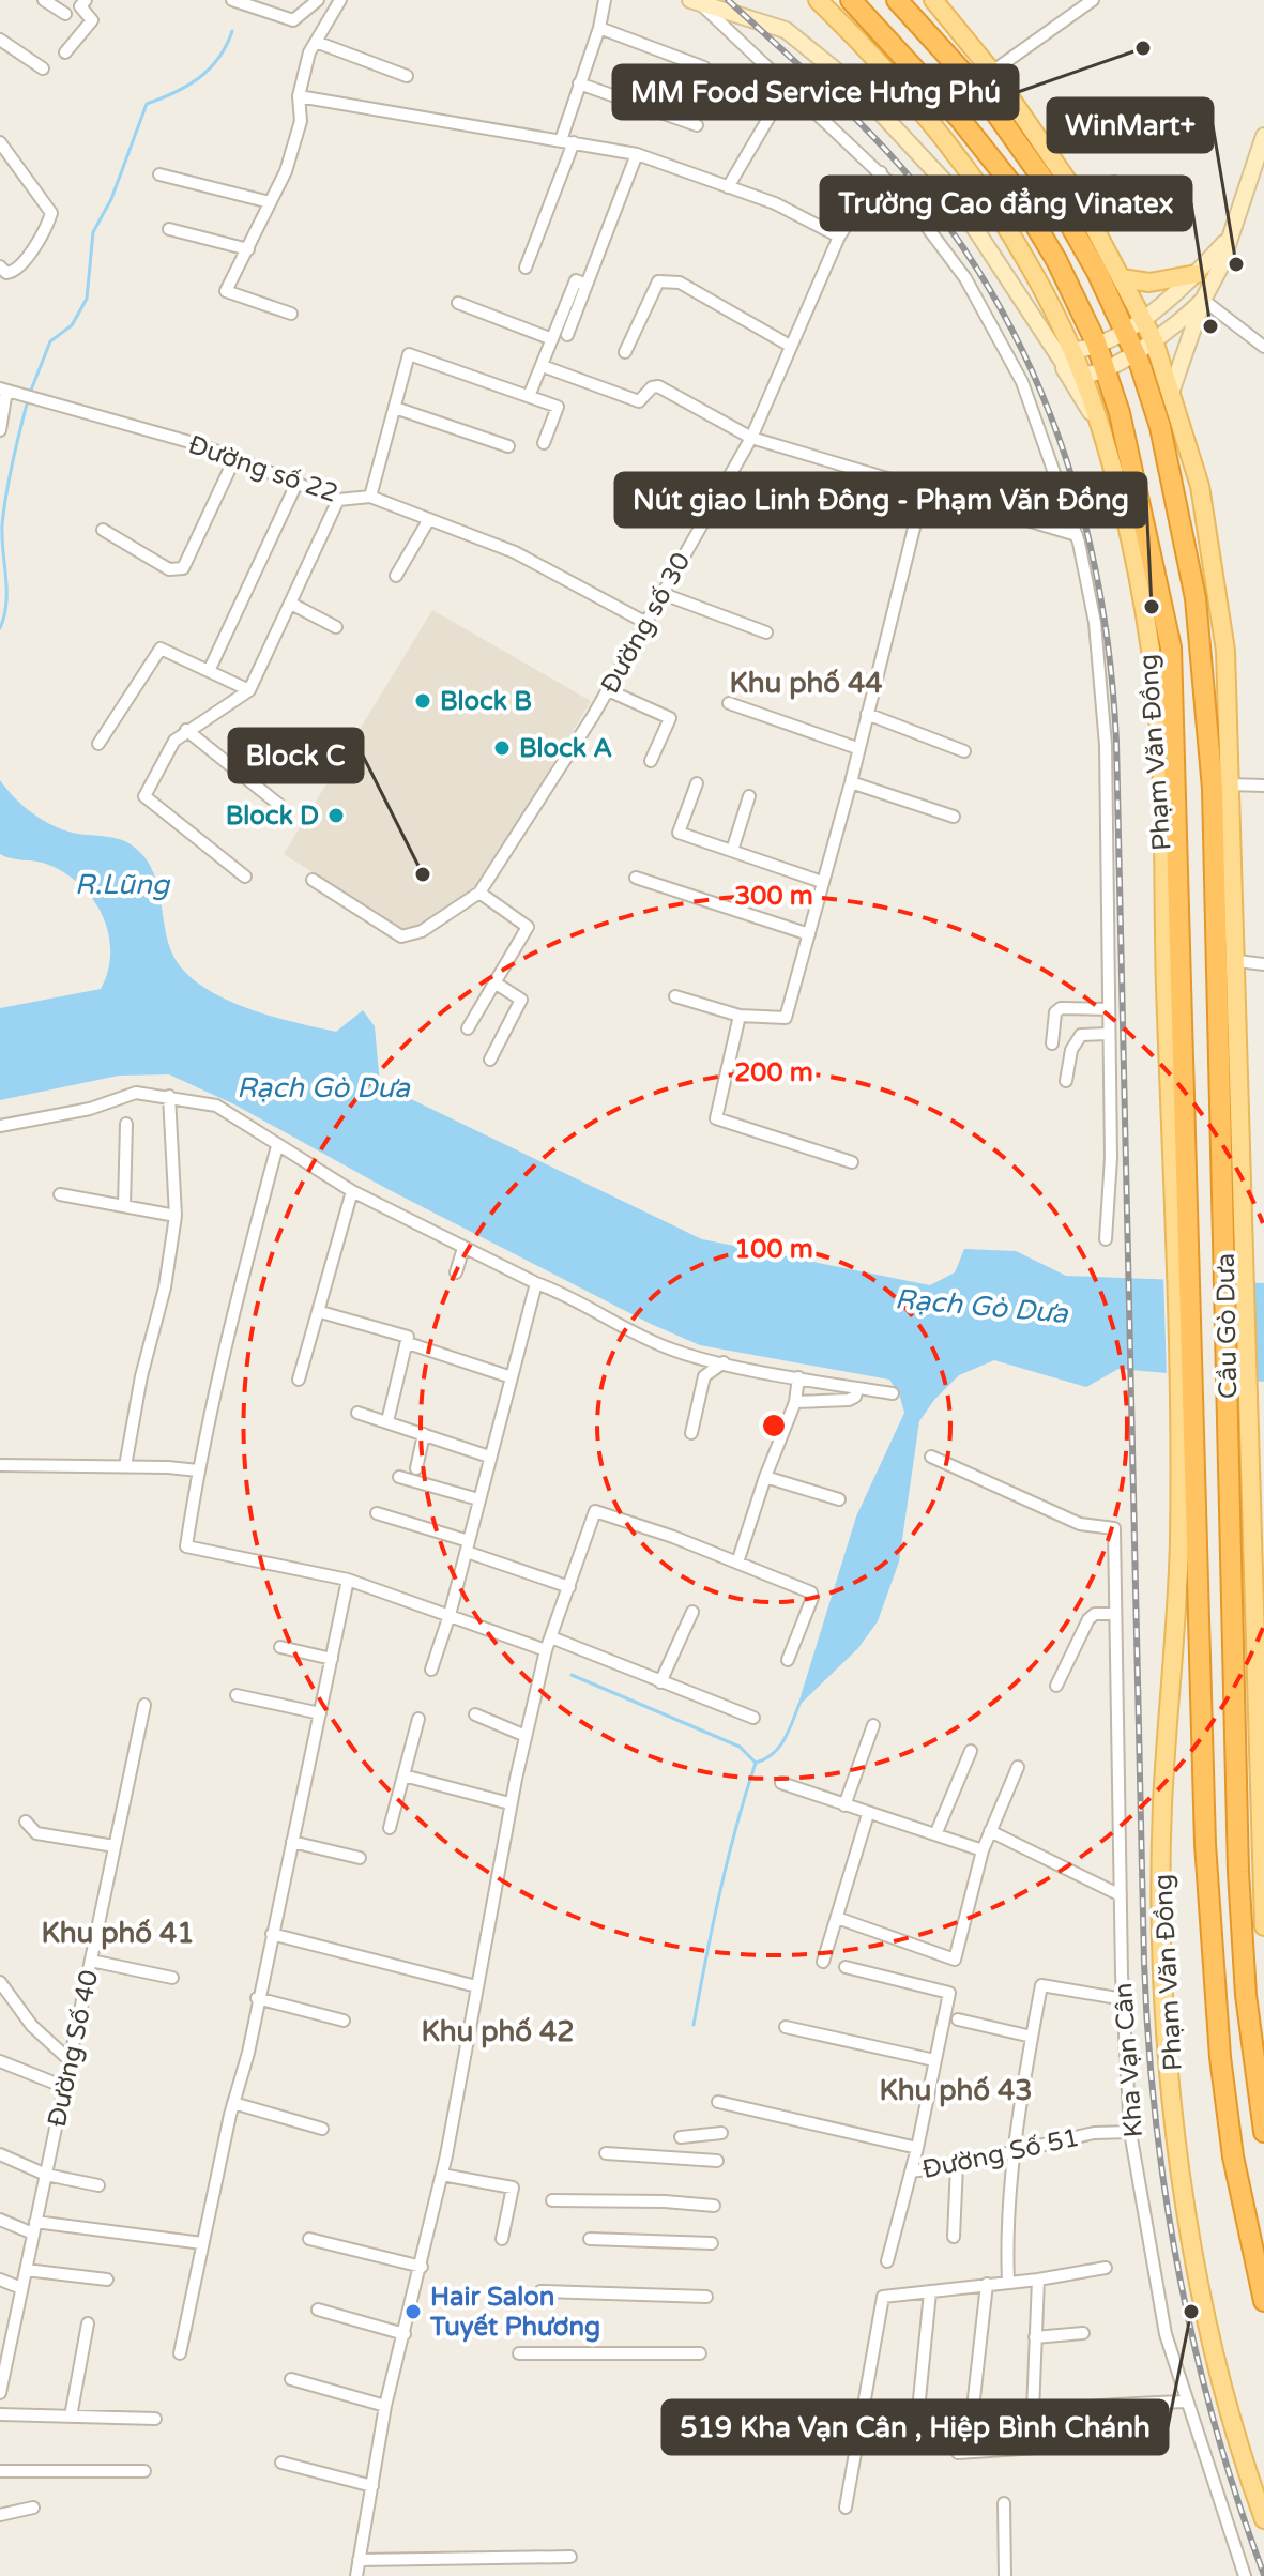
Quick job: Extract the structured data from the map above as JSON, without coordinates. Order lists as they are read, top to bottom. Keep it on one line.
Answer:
{"streets":{"highway":["Phạm Văn Đồng","Cầu Gò Dưa"],"street":["Đường số 22","Đường số 30","Đường Số 40","Kha Vạn Cân","Đường Số 51"]},"crossings":[["Đường số 22","Đường số 30"],["Phạm Văn Đồng","Cầu Gò Dưa"],["Kha Vạn Cân","Đường Số 51"]],"districts":["Khu phố 44","Khu phố 41","Khu phố 42","Khu phố 43"],"water":["R.Lũng","Rạch Gò Dưa"],"places":["MM Food Service Hưng Phú","WinMart+","Trường Cao đẳng Vinatex","Nút giao Linh Đông - Phạm Văn Đồng","Block B","Block A","Block D","Block C","Hair Salon Tuyết Phương","519 Kha Vạn Cân , Hiệp Bình Chánh"],"rings":["300 m","200 m","100 m"]}
